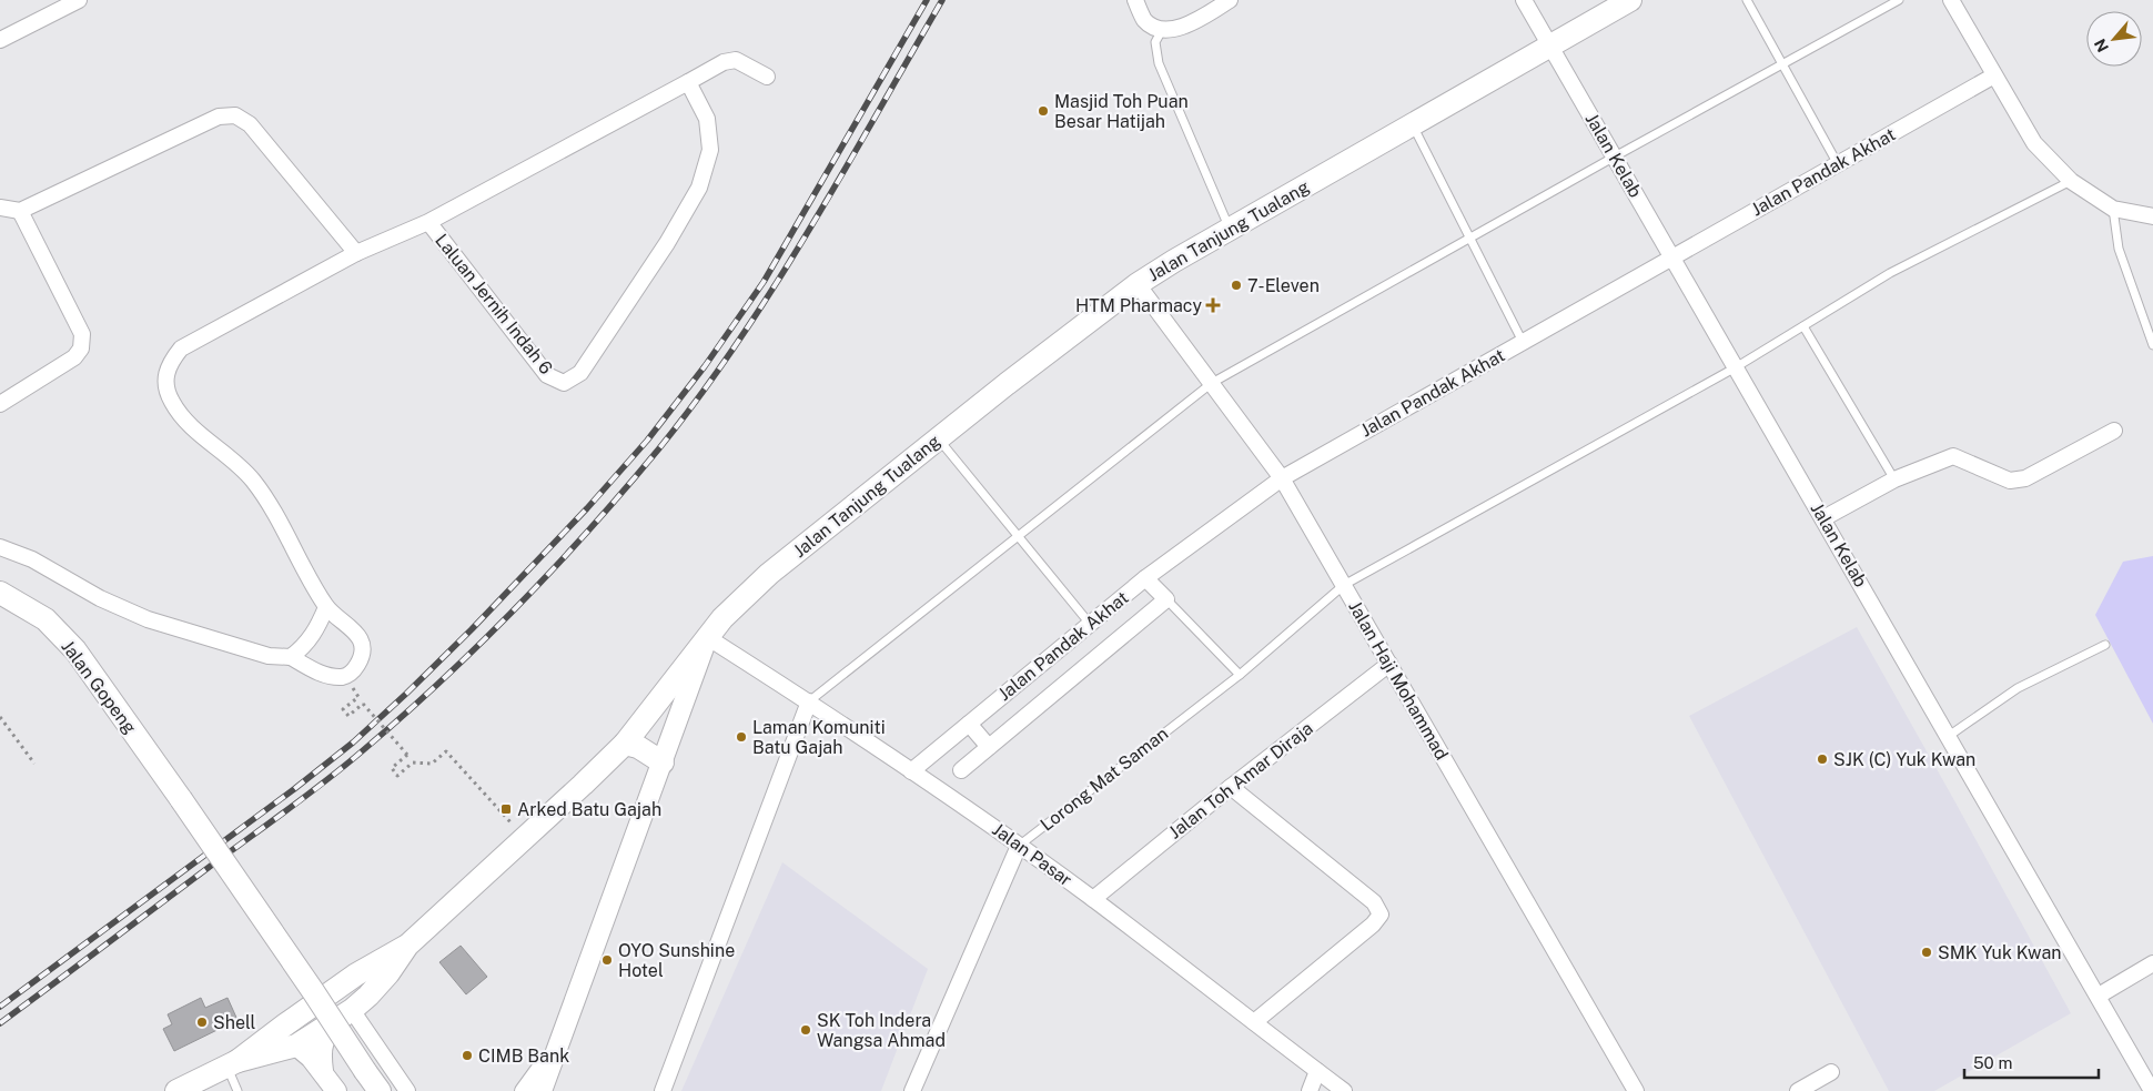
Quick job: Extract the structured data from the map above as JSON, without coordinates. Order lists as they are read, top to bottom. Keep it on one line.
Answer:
{"streets":{"main road":["Jalan Tanjung Tualang","Jalan Gopeng"],"street":["Jalan Kelab","Jalan Pandak Akhat","Laluan Jernih Indah 6","Jalan Haji Mohammad","Lorong Mat Saman","Jalan Toh Amar Diraja","Jalan Pasar"]},"crossings":[["Jalan Kelab","Jalan Pandak Akhat"],["Jalan Kelab","Jalan Tanjung Tualang"],["Jalan Kelab","Lorong Mat Saman"],["Jalan Pandak Akhat","Jalan Haji Mohammad"],["Jalan Pandak Akhat","Jalan Pasar"],["Jalan Tanjung Tualang","Jalan Haji Mohammad"],["Jalan Tanjung Tualang","Jalan Pasar"],["Jalan Haji Mohammad","Lorong Mat Saman"],["Jalan Haji Mohammad","Jalan Toh Amar Diraja"],["Lorong Mat Saman","Jalan Pasar"],["Jalan Toh Amar Diraja","Jalan Pasar"]],"places":{"other":["Masjid Toh Puan Besar Hatijah","7-Eleven","Laman Komuniti Batu Gajah","SJK (C) Yuk Kwan","SMK Yuk Kwan","OYO Sunshine Hotel","Shell","SK Toh Indera Wangsa Ahmad","CIMB Bank"],"health":["HTM Pharmacy"],"transit":["Arked Batu Gajah"]},"scale_bar":"50 m","north":"bottom left"}
